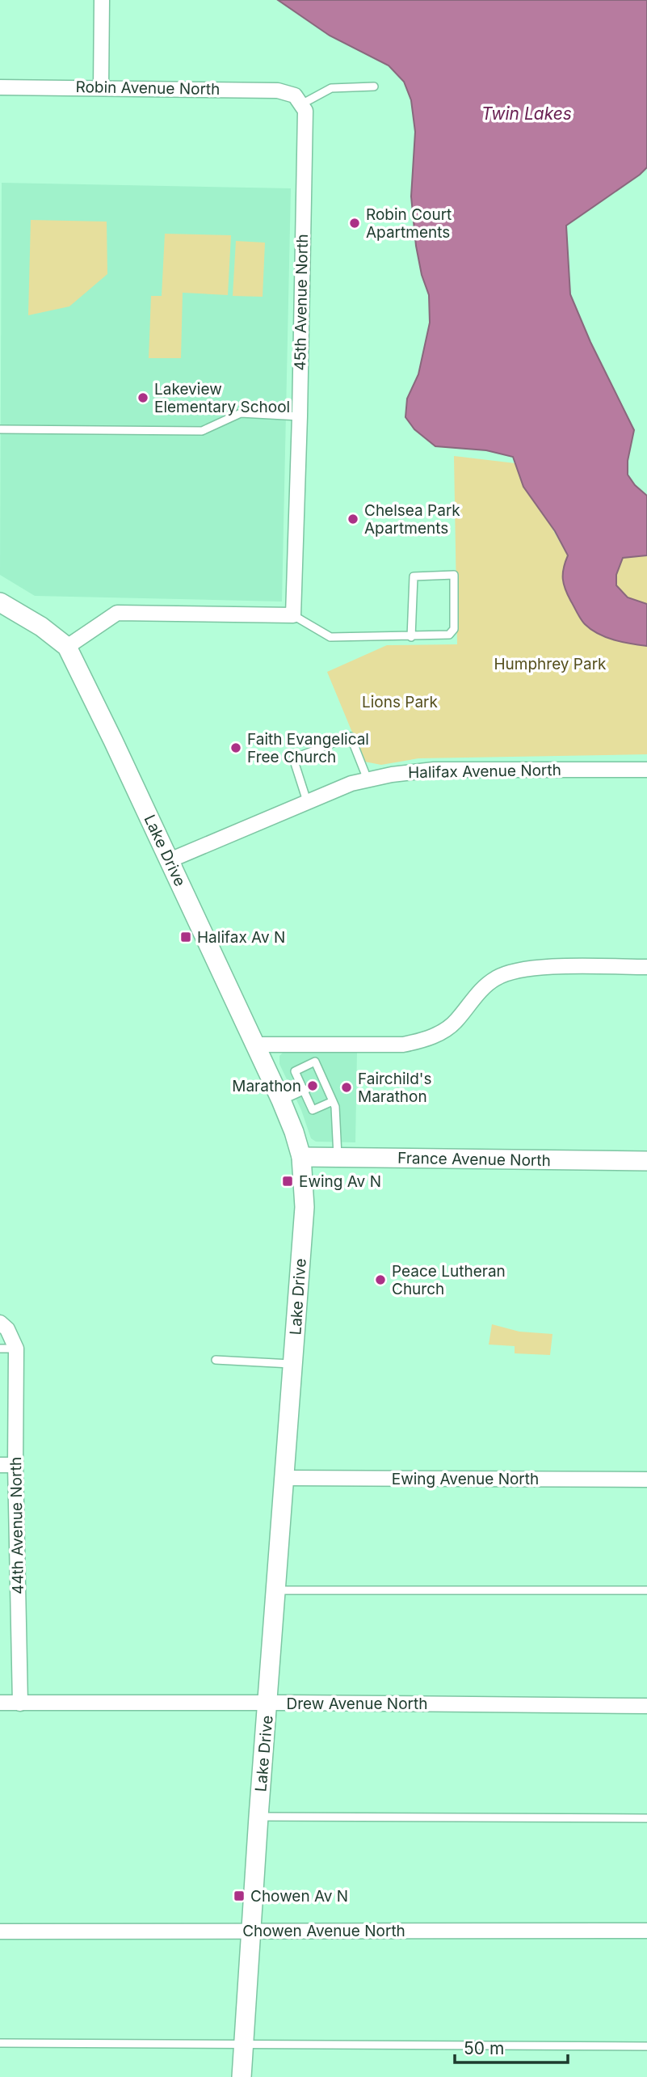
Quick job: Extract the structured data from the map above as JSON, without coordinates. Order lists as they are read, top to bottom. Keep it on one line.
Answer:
{"streets":{"street":["Robin Avenue North","45th Avenue North","Halifax Avenue North","Lake Drive","France Avenue North","Ewing Avenue North","44th Avenue North","Drew Avenue North","Chowen Avenue North"]},"crossings":[["Robin Avenue North","45th Avenue North"],["Halifax Avenue North","Lake Drive"],["Lake Drive","France Avenue North"],["Lake Drive","Ewing Avenue North"],["Lake Drive","Drew Avenue North"],["Lake Drive","Chowen Avenue North"],["44th Avenue North","Drew Avenue North"]],"water":["Twin Lakes"],"parks":["Humphrey Park","Lions Park"],"places":{"other":["Robin Court Apartments","Lakeview Elementary School","Chelsea Park Apartments","Faith Evangelical Free Church","Marathon","Fairchild's Marathon","Peace Lutheran Church"],"transit":["Halifax Av N","Ewing Av N","Chowen Av N"]},"scale_bar":"50 m"}
